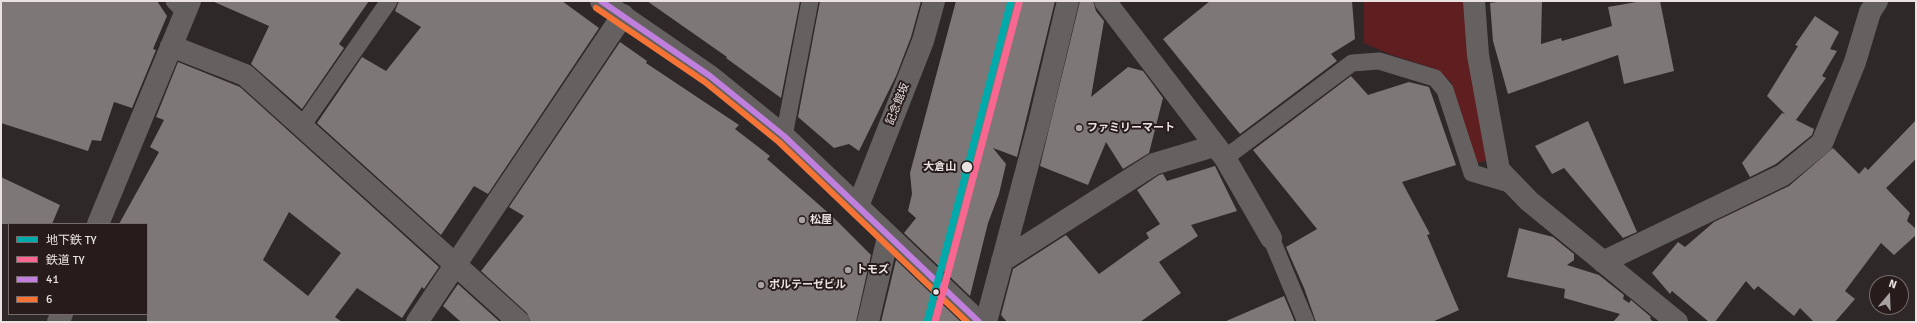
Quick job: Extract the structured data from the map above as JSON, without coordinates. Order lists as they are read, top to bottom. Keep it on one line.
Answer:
{"streets":{"street":["記念館坂"]},"places":["ファミリーマート","大倉山","松屋","トモズ","ポルテーゼビル"],"lines":["metro line TY","transit line 41","rail line TY","transit line 6"],"legend":["地下鉄 TY","鉄道 TY","41","6"],"north":"top"}
